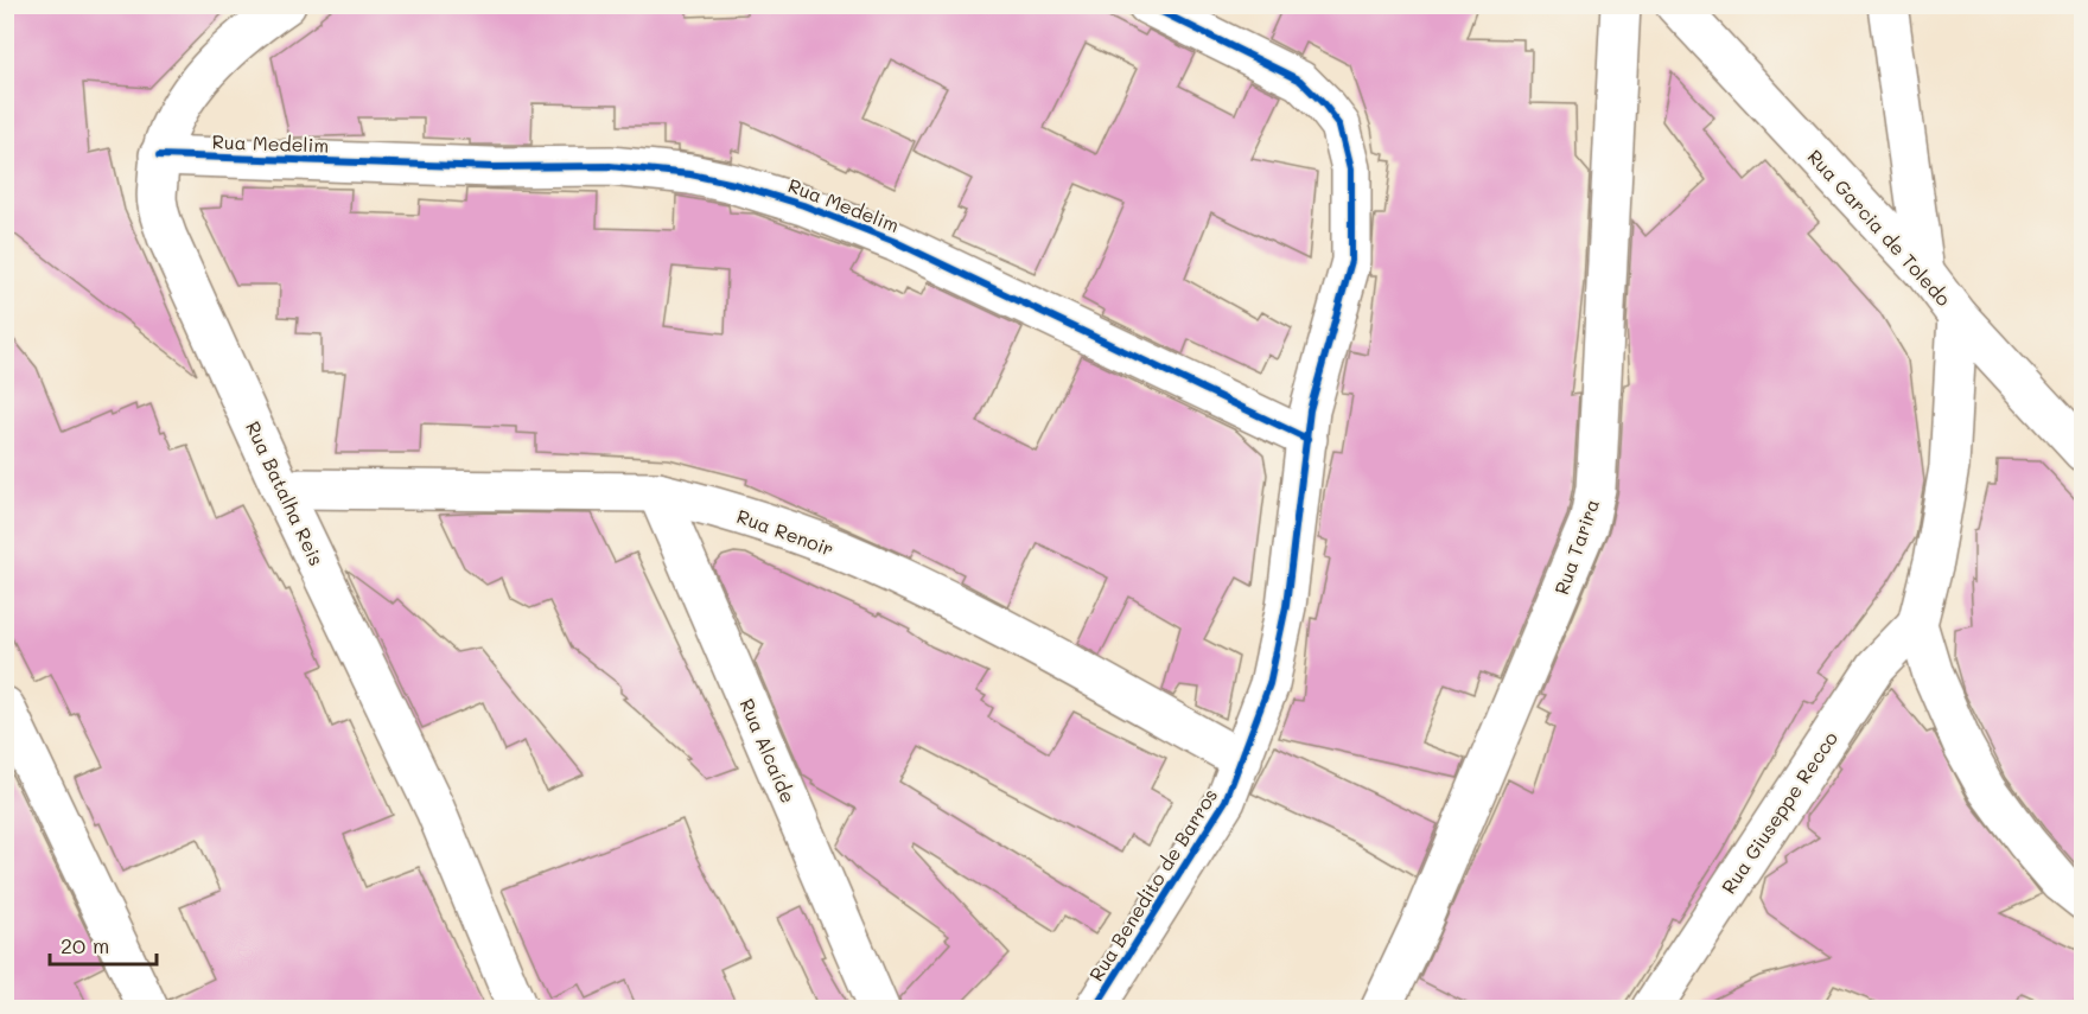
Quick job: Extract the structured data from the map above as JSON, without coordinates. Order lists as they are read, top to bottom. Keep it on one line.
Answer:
{"streets":{"street":["Rua Medelim","Rua Garcia de Toledo","Rua Batalha Reis","Rua Renoir","Rua Tarira","Rua Alcaíde","Rua Giuseppe Recco","Rua Benedito de Barros"]},"crossings":[["Rua Medelim","Rua Batalha Reis"],["Rua Medelim","Rua Benedito de Barros"],["Rua Batalha Reis","Rua Renoir"],["Rua Renoir","Rua Alcaíde"],["Rua Renoir","Rua Benedito de Barros"]],"scale_bar":"20 m"}
